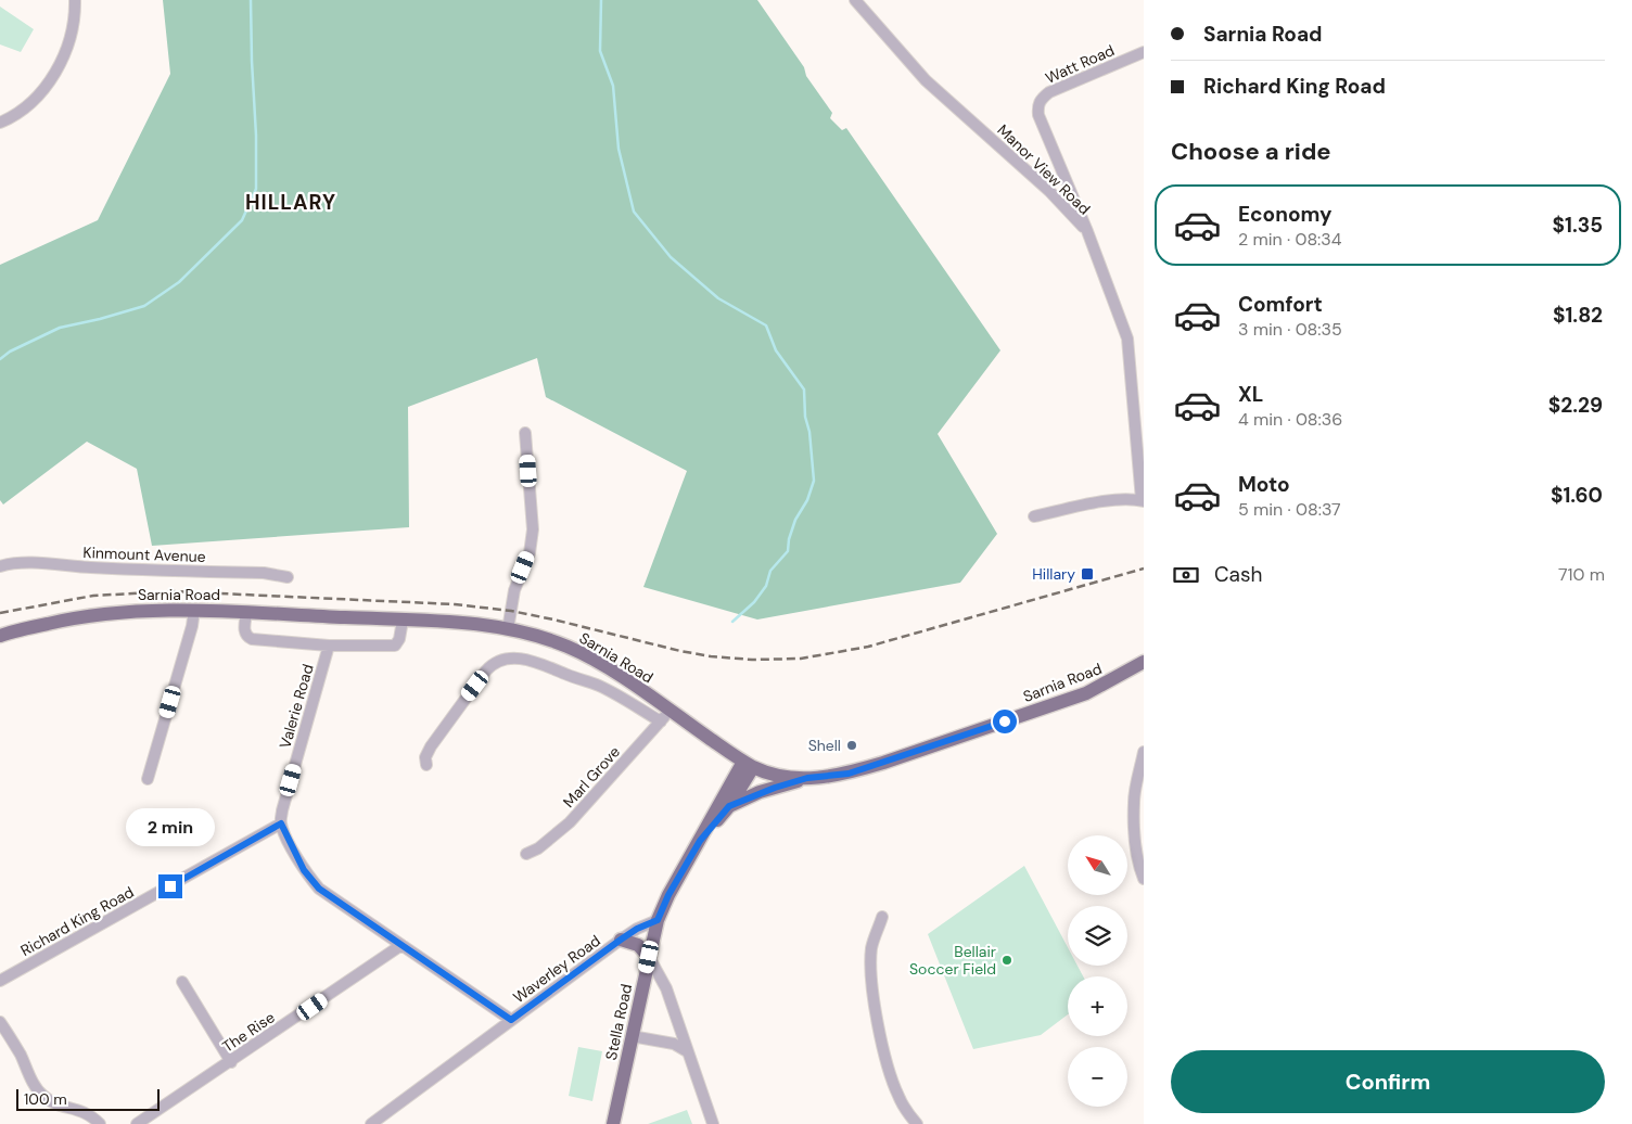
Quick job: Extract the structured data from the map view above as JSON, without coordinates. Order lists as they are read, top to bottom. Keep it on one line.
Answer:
{"streets":{"main road":["Sarnia Road","Stella Road"],"street":["Watt Road","Manor View Road","Kinmount Avenue","Valerie Road","Marl Grove","Richard King Road","Waverley Road","The Rise"]},"crossings":[["Watt Road","Manor View Road"],["Sarnia Road","Valerie Road"],["Sarnia Road","Marl Grove"],["Sarnia Road","Stella Road"],["Valerie Road","Richard King Road"],["Waverley Road","Stella Road"]],"districts":["HILLARY"],"places":{"transit":["Hillary"],"other":["Shell","Bellair Soccer Field"]},"scale_bar":"100 m","north":"top left","page":{"banner":["Sarnia Road","Richard King Road"],"heading":"Choose a ride","list":[{"name":"Economy","note":"2 min · 08:34","value":"$1.35"},{"name":"Comfort","note":"3 min · 08:35","value":"$1.82"},{"name":"XL","note":"4 min · 08:36","value":"$2.29"},{"name":"Moto","note":"5 min · 08:37","value":"$1.60"}],"pay":["Cash","710 m"],"bubble":"2 min","map_buttons":["+","−"],"buttons":"Confirm","scale":"100 m"}}
